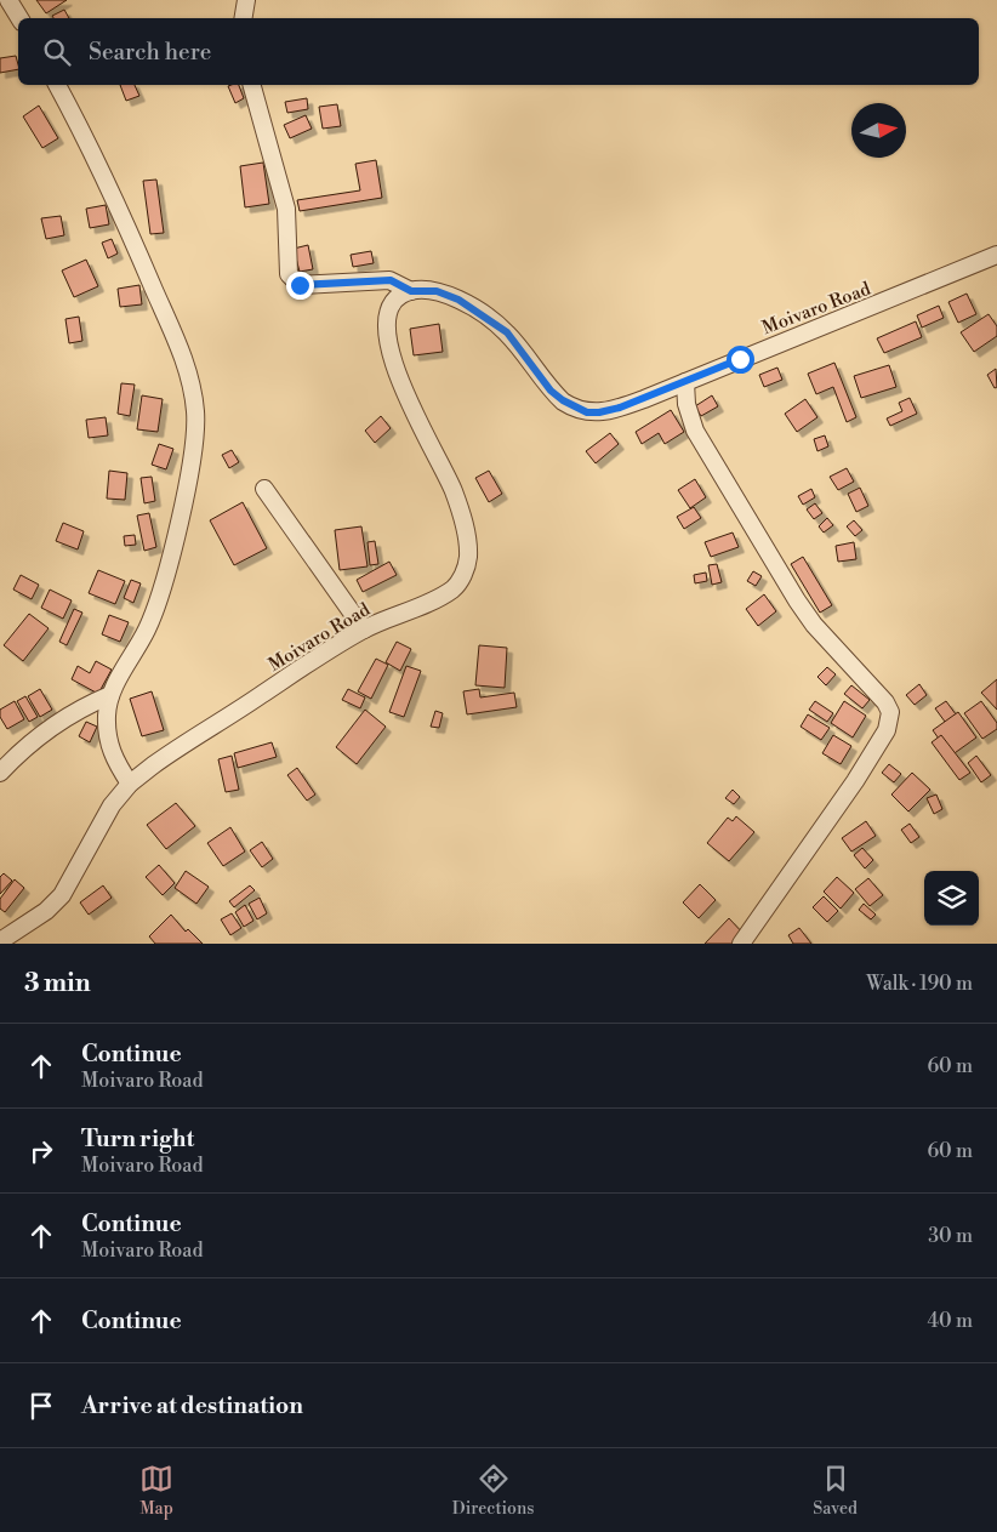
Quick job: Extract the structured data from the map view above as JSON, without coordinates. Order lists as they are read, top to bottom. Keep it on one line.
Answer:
{"streets":{"street":["Moivaro Road"]},"north":"right","page":{"search":"Search here","heading":["3 min","Walk · 190 m"],"list":[["Continue","Moivaro Road","60 m"],["Turn right","Moivaro Road","60 m"],["Continue","Moivaro Road","30 m"],["Continue","40 m"],"Arrive at destination"],"nav":["Map","Directions","Saved"]}}
